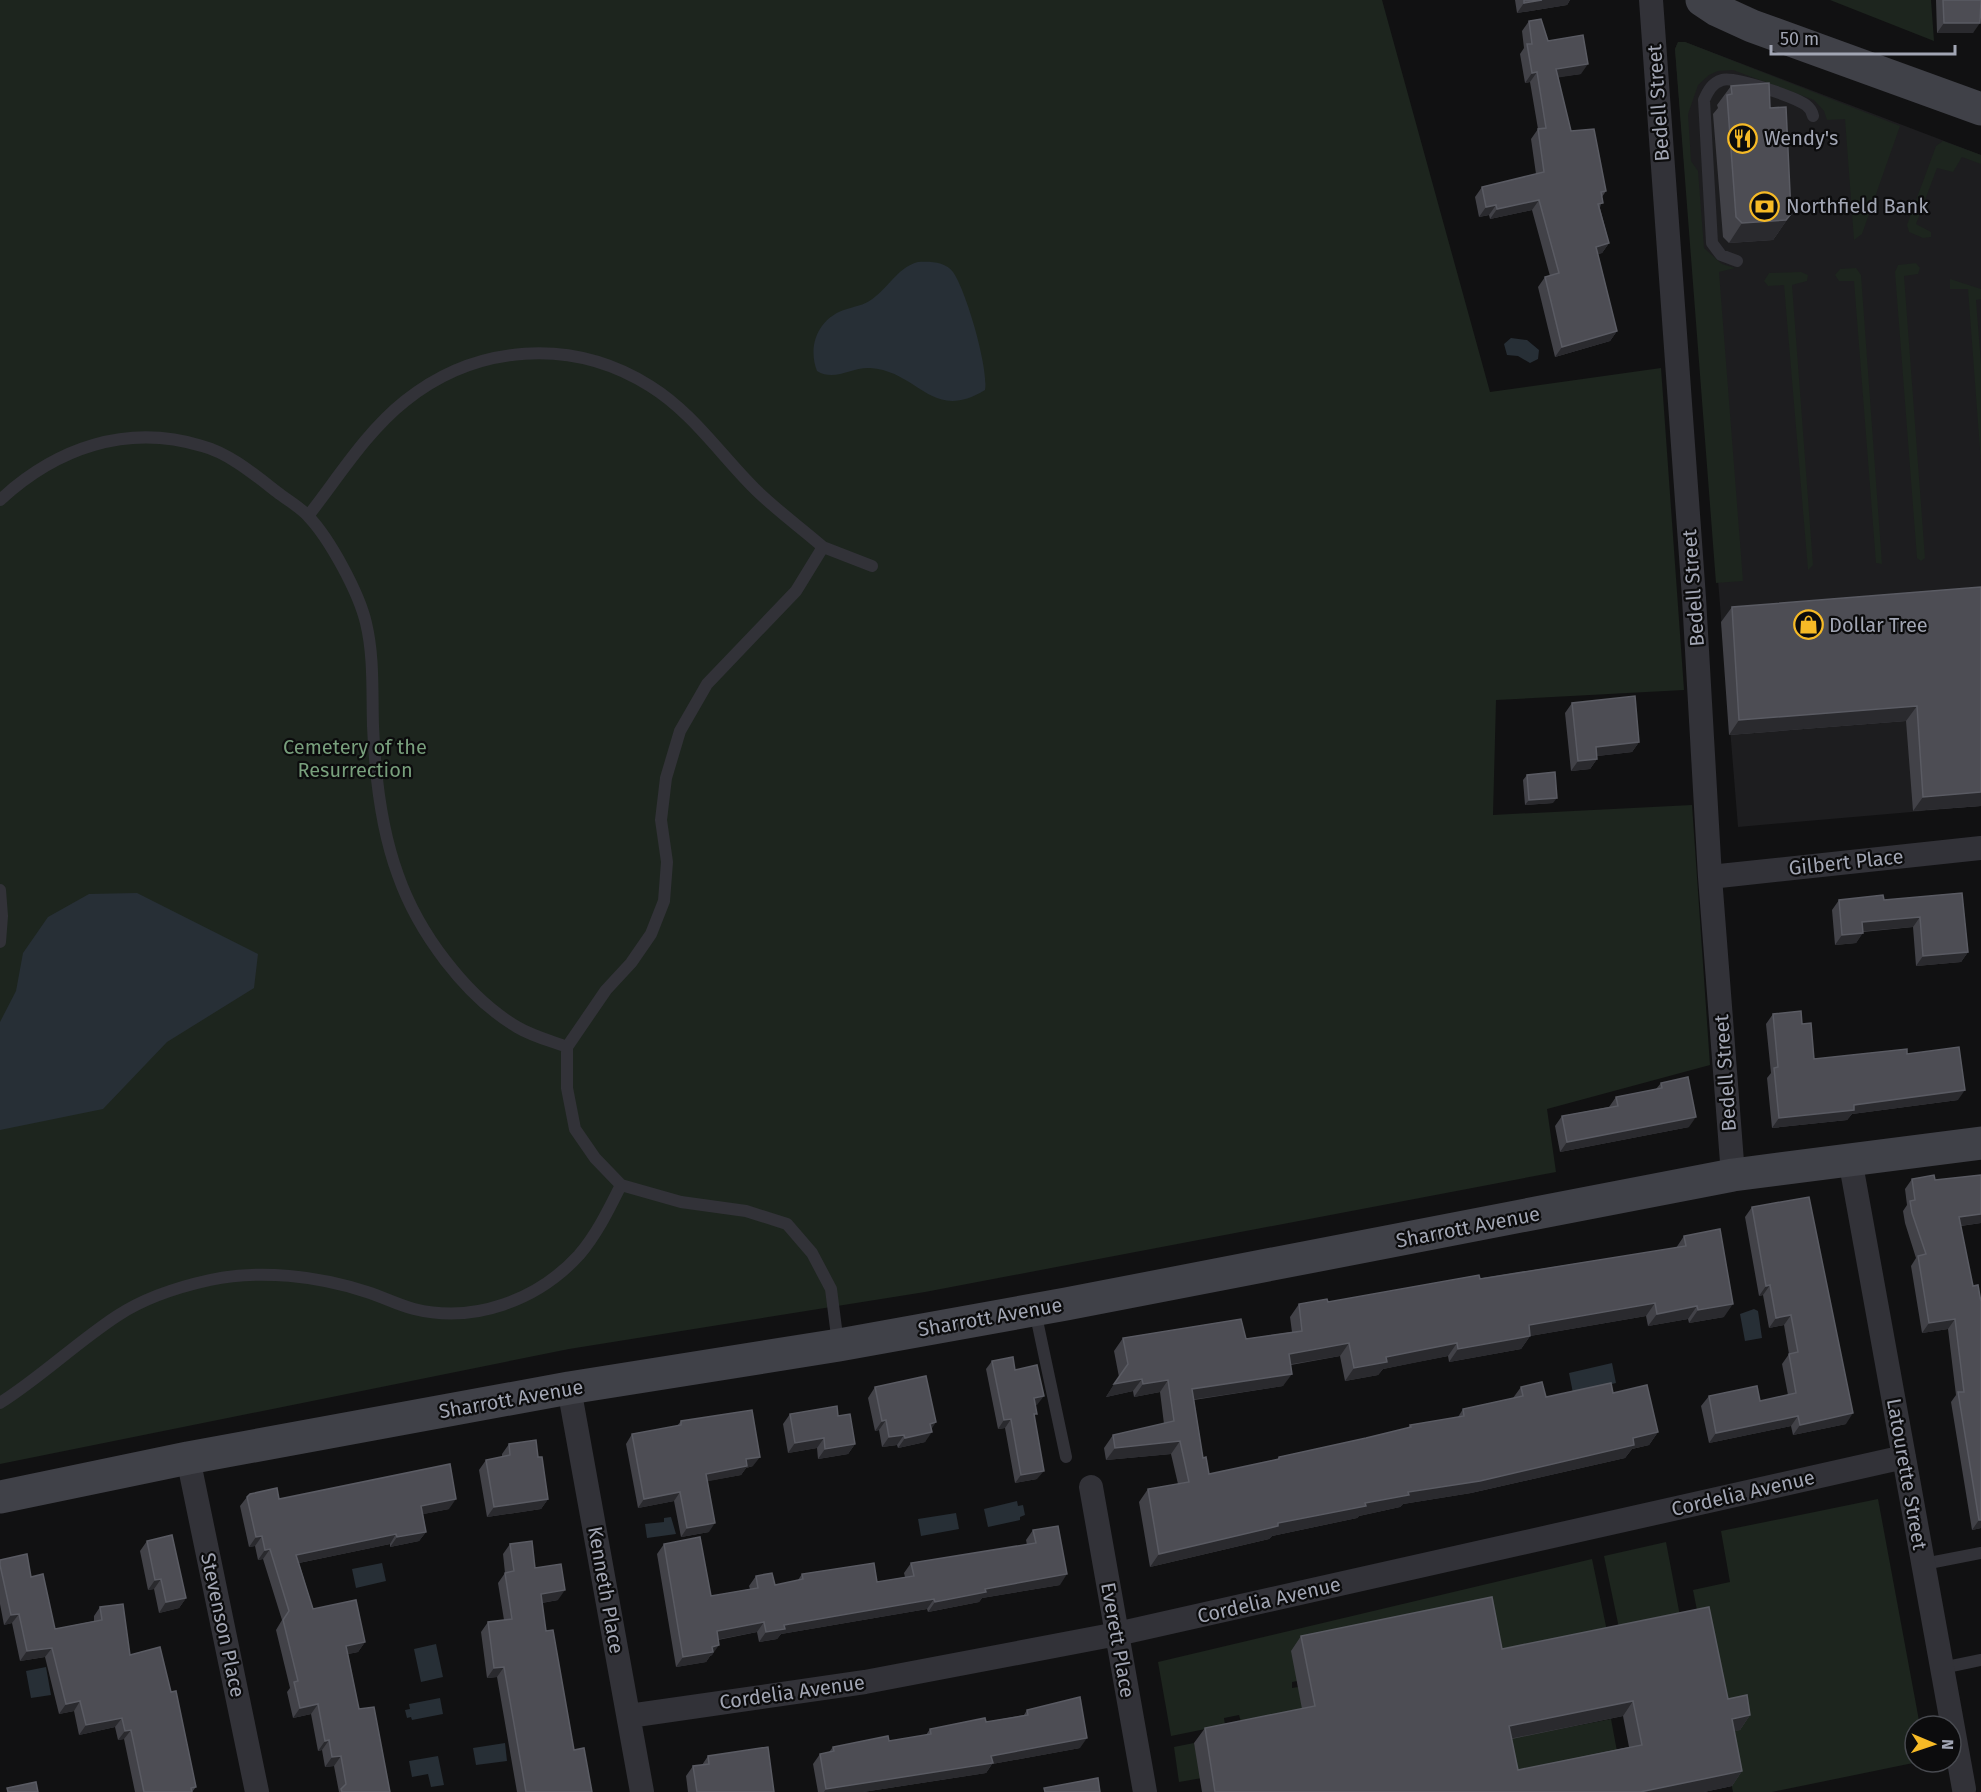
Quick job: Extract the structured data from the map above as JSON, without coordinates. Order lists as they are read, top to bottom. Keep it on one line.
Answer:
{"streets":{"street":["Bedell Street","Gilbert Place","Sharrott Avenue","Latourette Street","Cordelia Avenue","Kenneth Place","Stevenson Place","Everett Place"]},"crossings":[["Bedell Street","Gilbert Place"],["Bedell Street","Sharrott Avenue"],["Sharrott Avenue","Latourette Street"],["Sharrott Avenue","Kenneth Place"],["Sharrott Avenue","Stevenson Place"],["Latourette Street","Cordelia Avenue"],["Cordelia Avenue","Kenneth Place"],["Cordelia Avenue","Everett Place"]],"parks":["Cemetery of the Resurrection"],"places":{"restaurant":["Wendy's"],"bank":["Northfield Bank"],"shop":["Dollar Tree"]},"scale_bar":"50 m","north":"right"}
